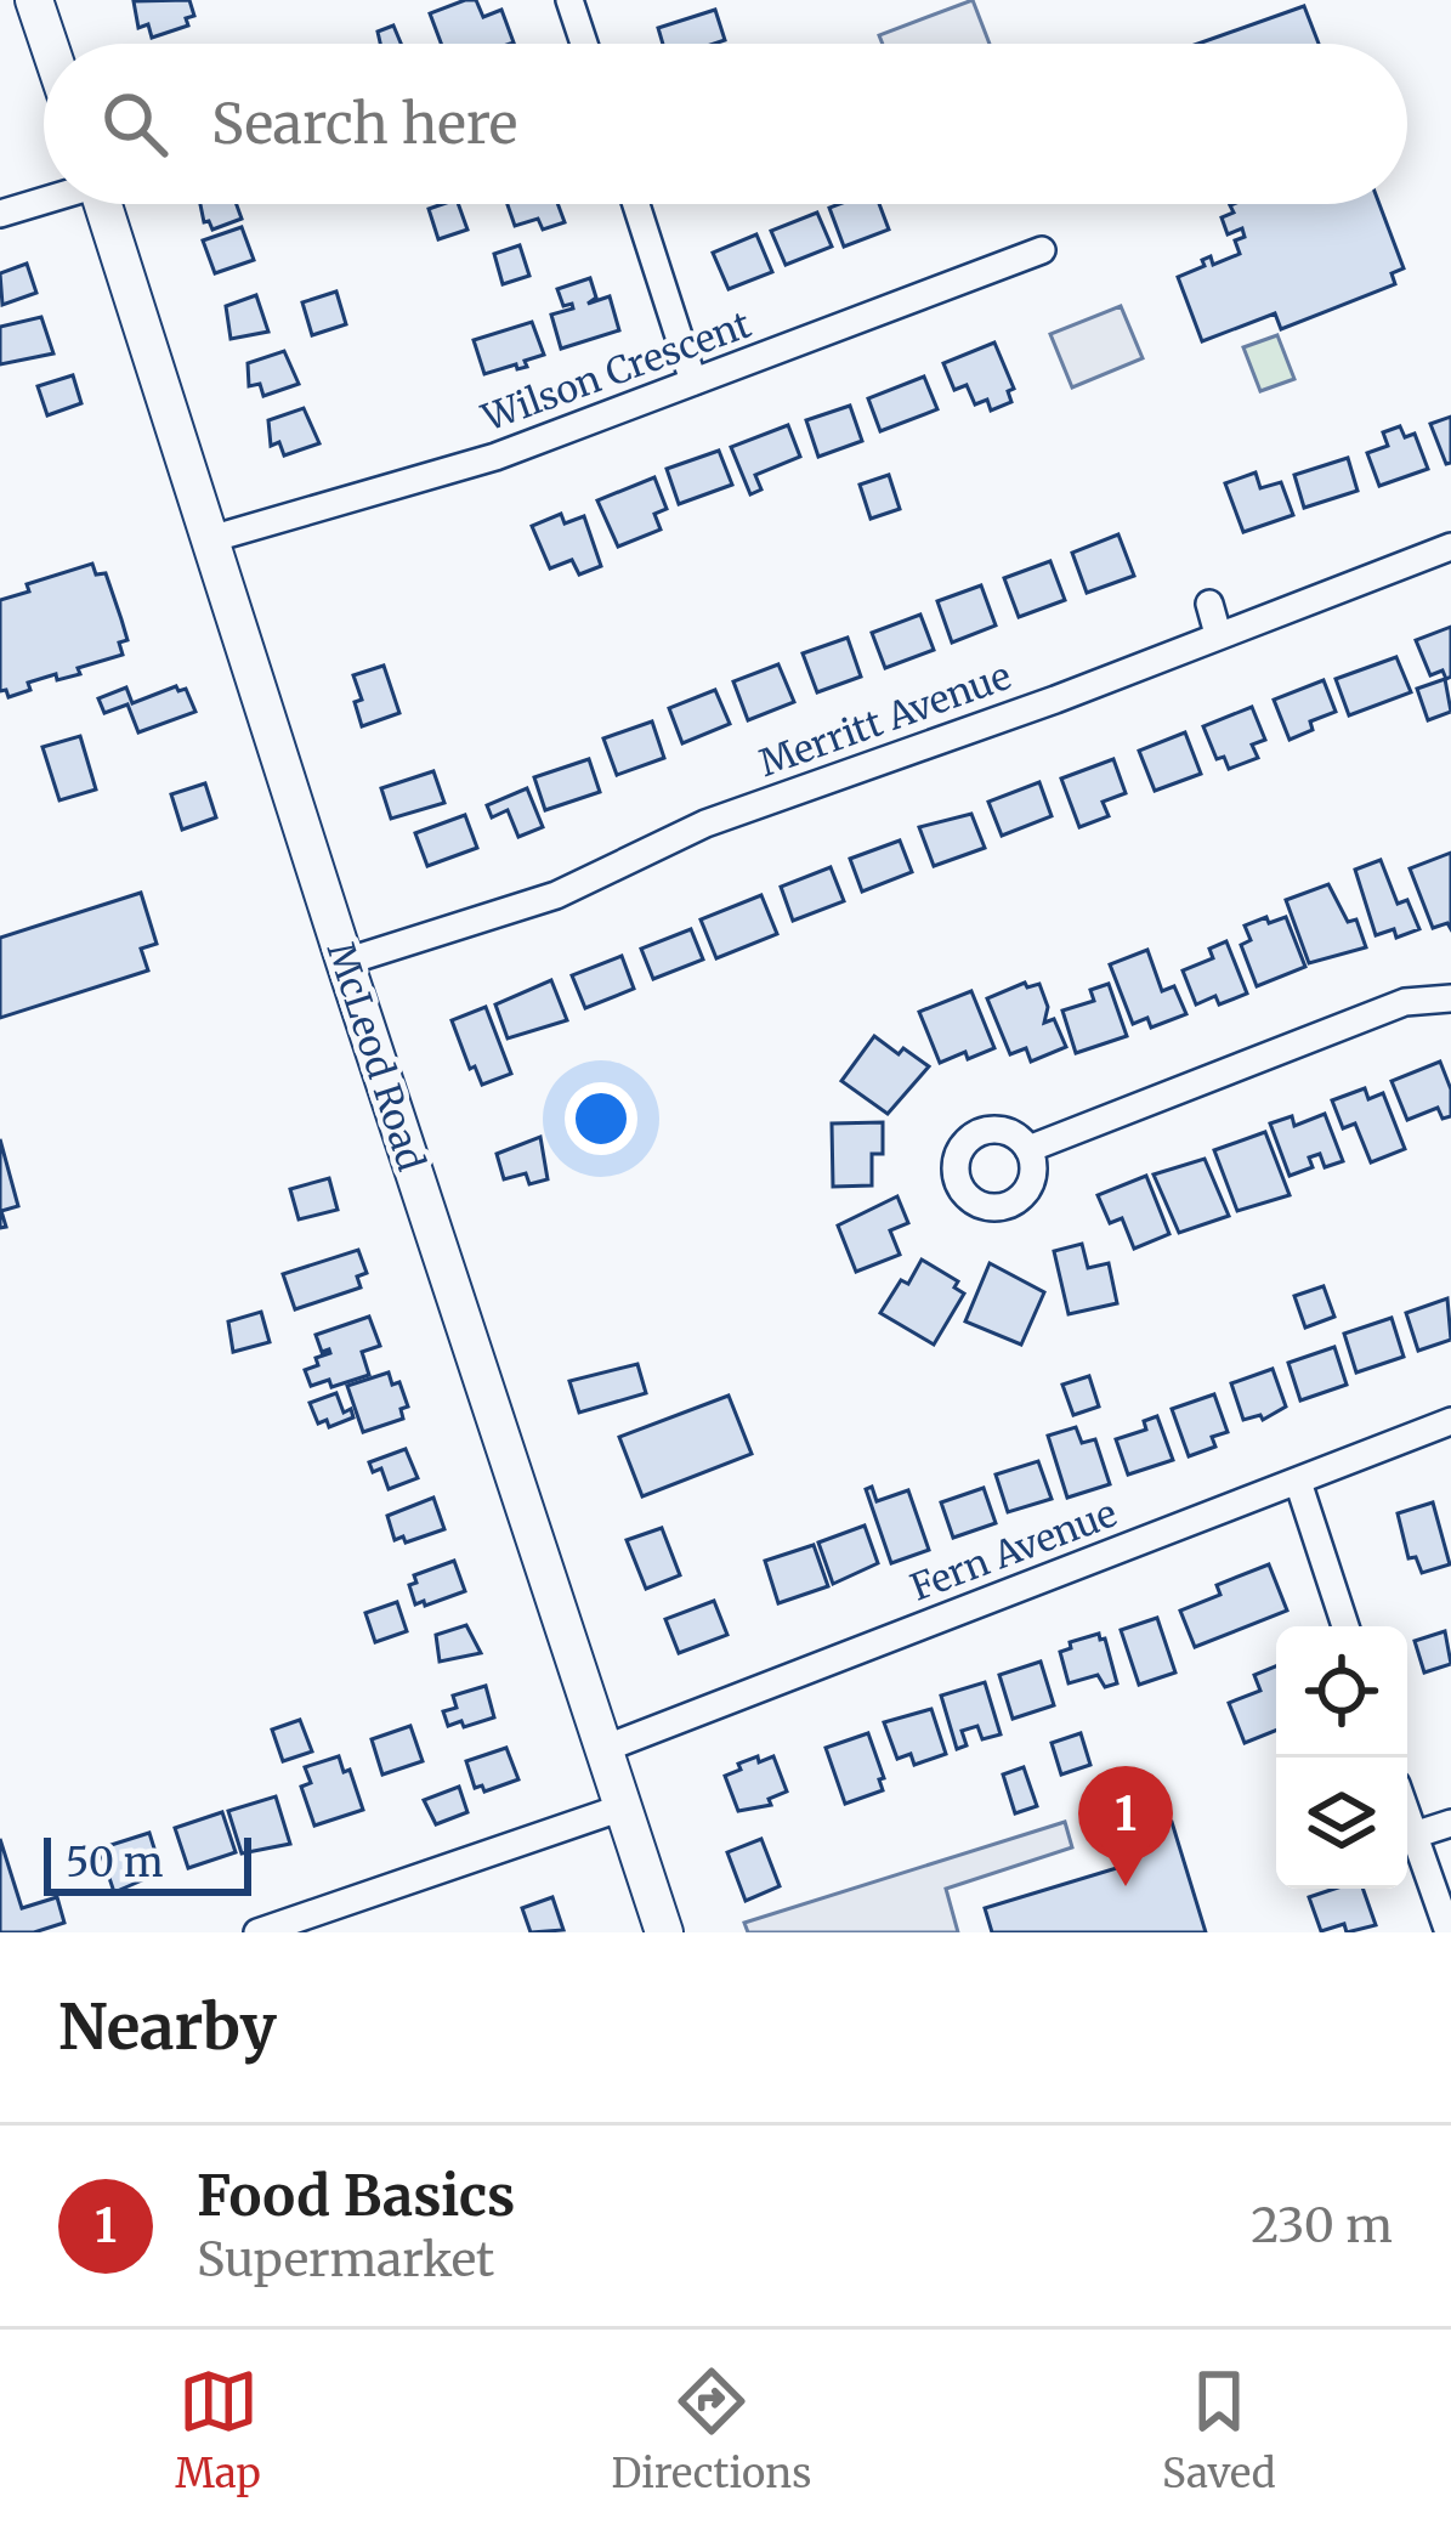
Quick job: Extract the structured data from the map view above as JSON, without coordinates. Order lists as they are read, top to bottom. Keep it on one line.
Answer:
{"streets":{"main road":["McLeod Road"],"street":["Wilson Crescent","Merritt Avenue","Fern Avenue"]},"crossings":[["Wilson Crescent","McLeod Road"],["Merritt Avenue","McLeod Road"],["McLeod Road","Fern Avenue"]],"scale_bar":"50 m","page":{"search":"Search here","pins":"1","scale":"50 m","heading":"Nearby","list":[{"mark":"1","name":"Food Basics","note":"Supermarket","value":"230 m"}],"nav":["Map","Directions","Saved"]}}
